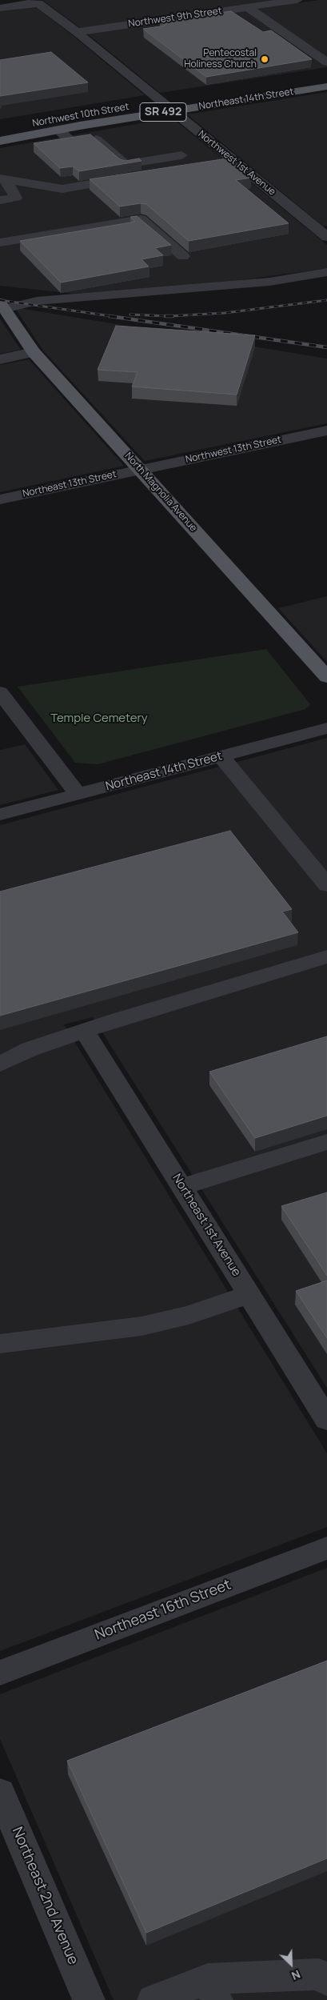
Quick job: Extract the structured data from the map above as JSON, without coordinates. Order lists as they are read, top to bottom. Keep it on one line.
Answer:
{"streets":{"main road":["Northeast 14th Street","SR 492","Northwest 10th Street","North Magnolia Avenue"],"street":["Northwest 9th Street","Northwest 1st Avenue","Northwest 13th Street","Northeast 13th Street","Northeast 1st Avenue","Northeast 16th Street","Northeast 2nd Avenue"]},"crossings":[["Northwest 9th Street","Northwest 1st Avenue"],["Northeast 14th Street","Northwest 10th Street"],["Northeast 14th Street","Northwest 1st Avenue"],["Northwest 10th Street","Northwest 1st Avenue"],["Northwest 13th Street","Northeast 13th Street"],["Northwest 13th Street","North Magnolia Avenue"],["Northeast 13th Street","North Magnolia Avenue"]],"parks":["Temple Cemetery"],"places":["Pentecostal Holiness Church"],"north":"bottom right"}
